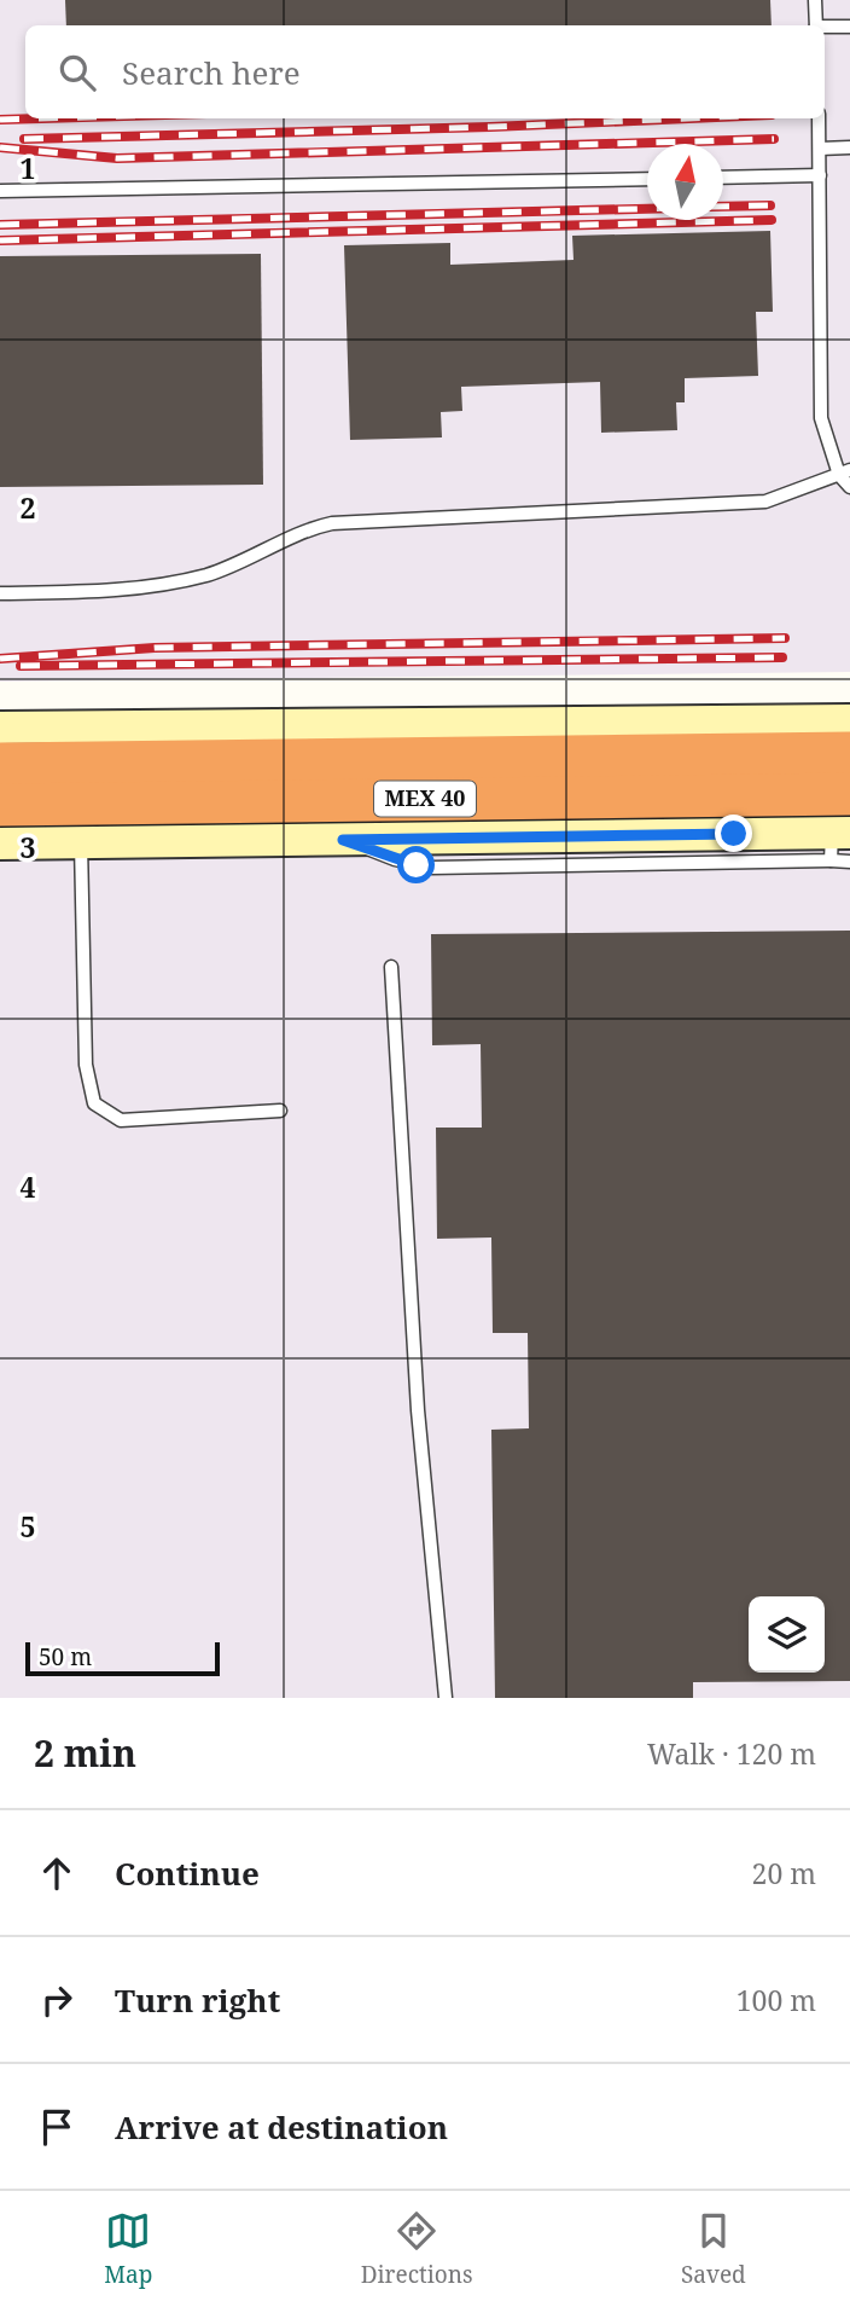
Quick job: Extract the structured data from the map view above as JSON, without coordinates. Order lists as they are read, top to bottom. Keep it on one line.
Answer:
{"streets":{"highway":["MEX 40"]},"scale_bar":"50 m","north":"top","page":{"search":"Search here","scale":"50 m","heading":["2 min","Walk · 120 m"],"list":[["Continue","20 m"],["Turn right","100 m"],"Arrive at destination"],"nav":["Map","Directions","Saved"]},"grid":{"rows":["1","2","3","4","5"]}}
